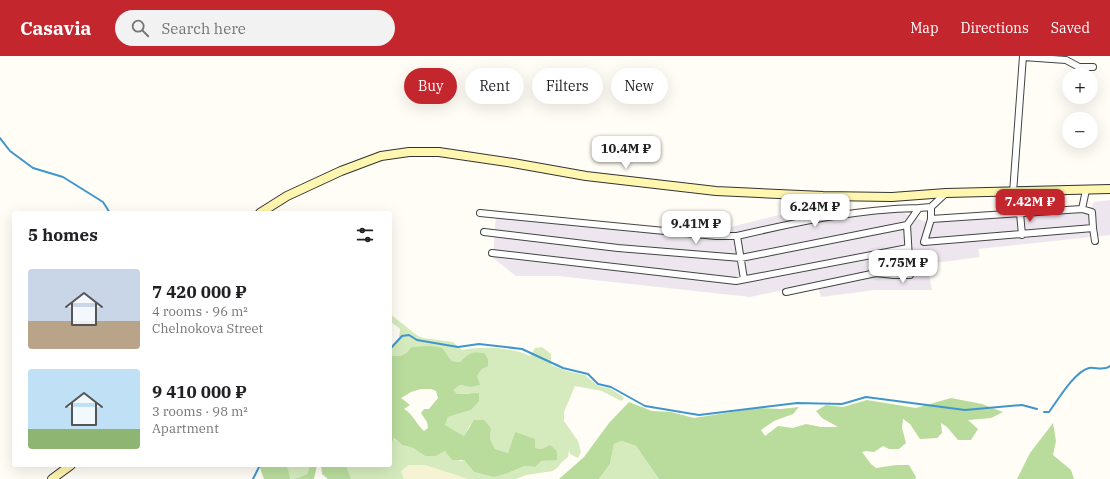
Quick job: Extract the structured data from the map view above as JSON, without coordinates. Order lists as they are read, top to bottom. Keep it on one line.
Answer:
{"page":{"header":"Casavia","search":"Search here","nav":["Map","Directions","Saved"],"map_buttons":["+","−"],"chip":["Buy","Rent","Filters","New"],"price":["10.4M ₽","7.42M ₽","6.24M ₽","9.41M ₽","7.75M ₽"],"heading":"5 homes","list":[{"name":"7 420 000 ₽","note":"4 rooms · 96 m² · Chelnokova Street"},{"name":"9 410 000 ₽","note":"3 rooms · 98 m² · Apartment"}]}}
